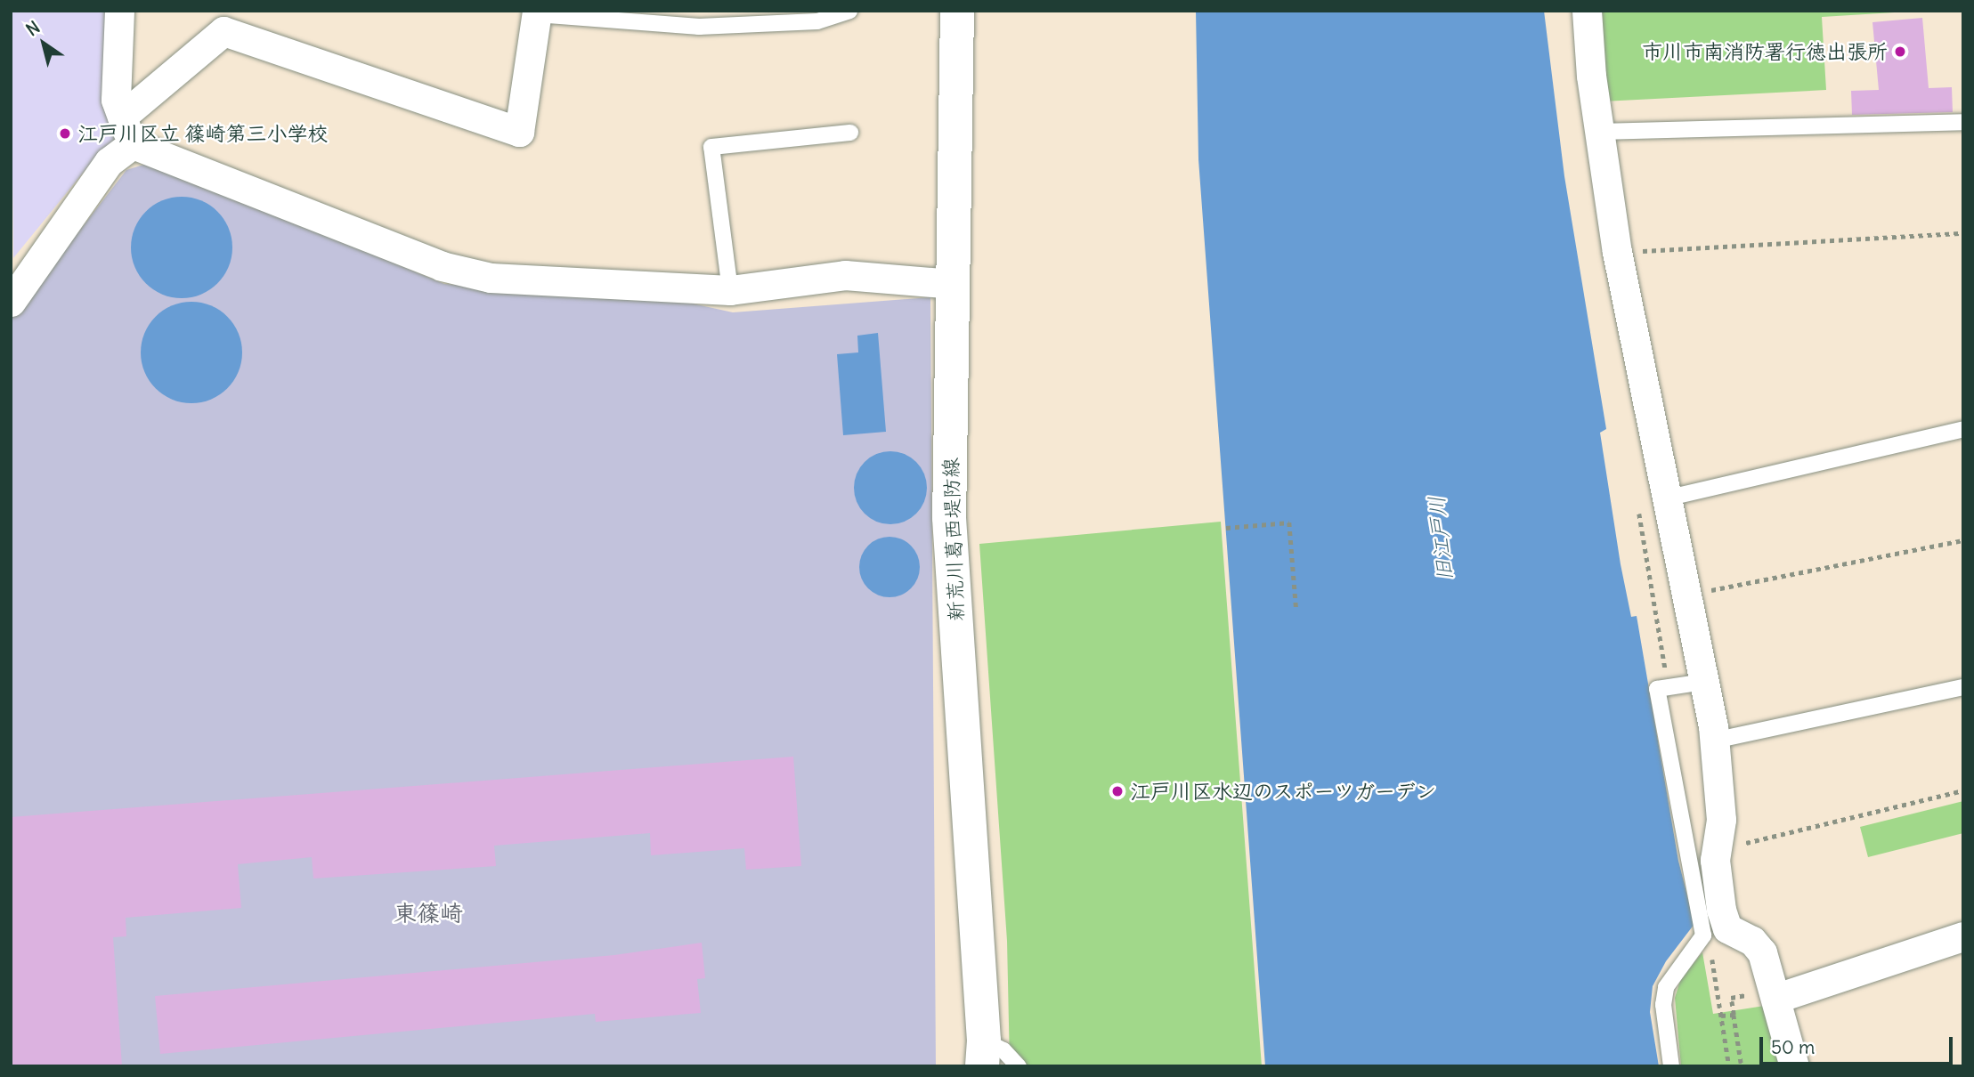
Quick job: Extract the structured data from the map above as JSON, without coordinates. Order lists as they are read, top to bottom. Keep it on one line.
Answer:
{"streets":{"main road":["新荒川葛西堤防線"]},"districts":["東篠崎"],"water":["旧江戸川"],"places":["市川市南消防署行徳出張所","江戸川区立 篠崎第三小学校","江戸川区水辺のスポーツガーデン"],"scale_bar":"50 m","north":"top left"}
